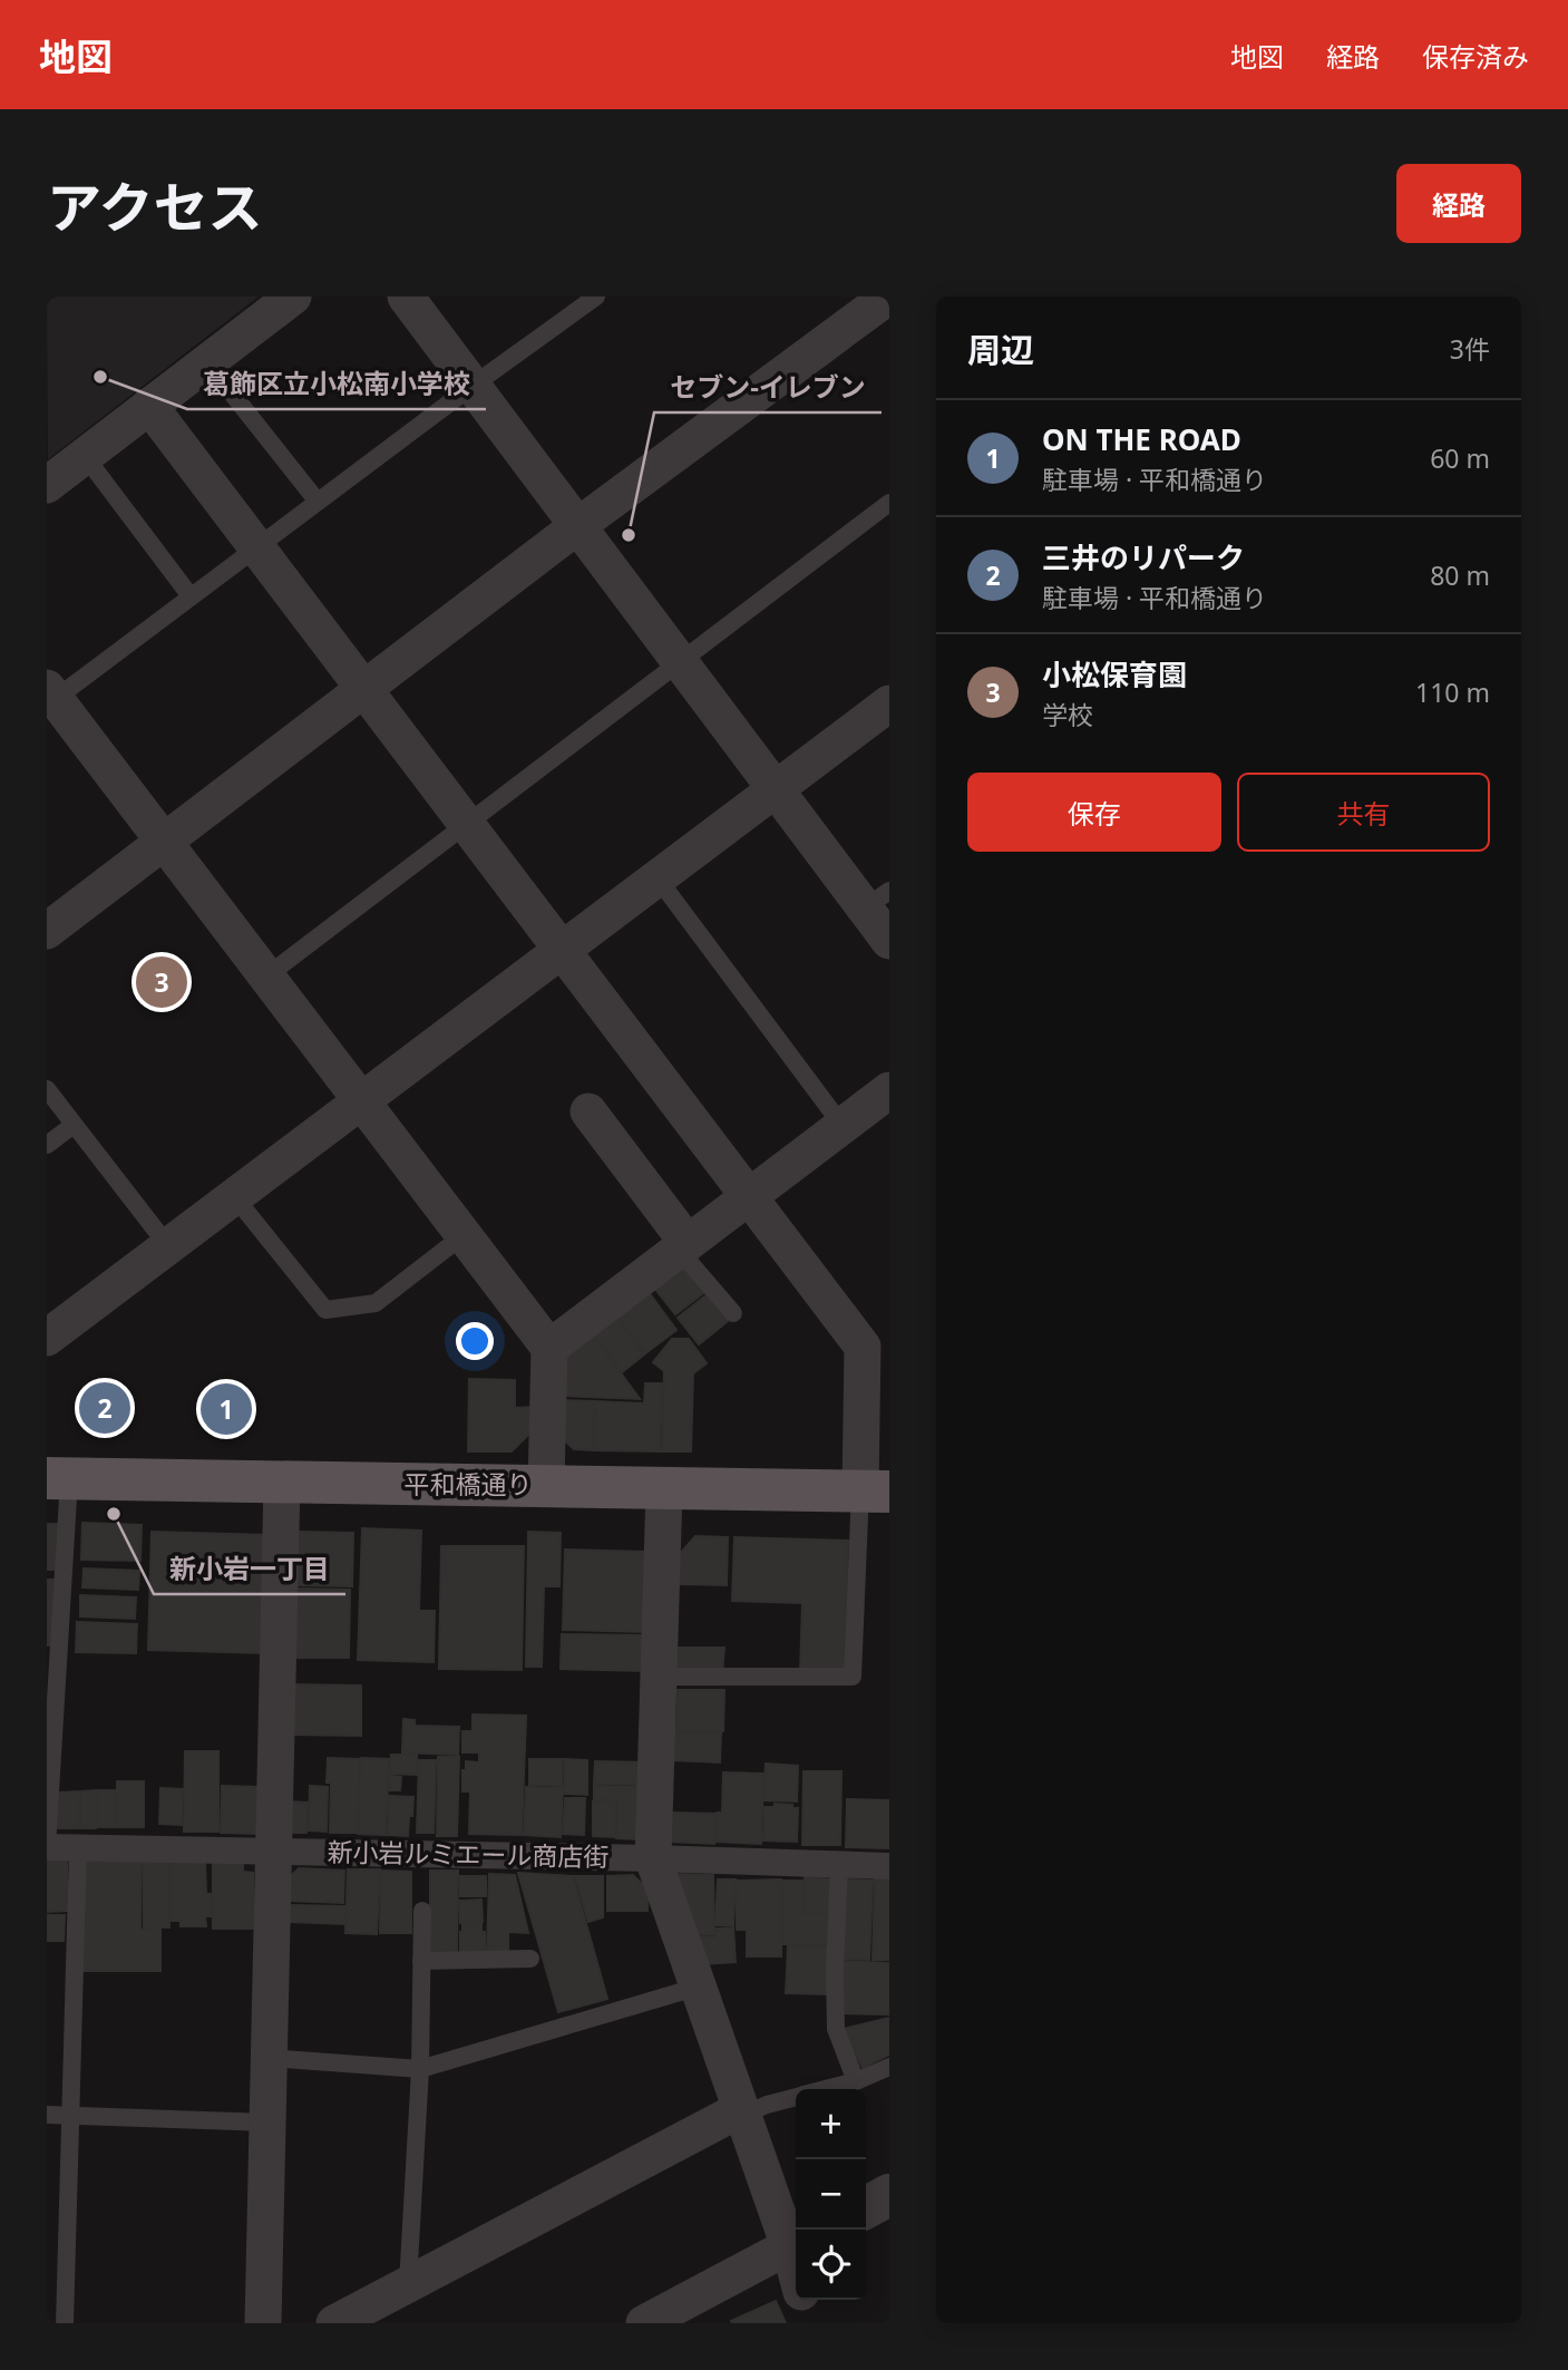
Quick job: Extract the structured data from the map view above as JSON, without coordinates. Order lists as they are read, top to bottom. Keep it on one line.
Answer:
{"streets":{"main road":["平和橋通り"],"street":["新小岩ルミエール商店街"]},"places":["葛飾区立小松南小学校","セブン-イレブン","新小岩一丁目"],"page":{"header":"地図","nav":["地図","経路","保存済み"],"title":"アクセス","buttons":["経路",["保存","共有"]],"heading":["周辺","3件"],"list":[{"mark":"1","name":"ON THE ROAD","note":"駐車場 · 平和橋通り","value":"60 m"},{"mark":"2","name":"三井のリパーク","note":"駐車場 · 平和橋通り","value":"80 m"},{"mark":"3","name":"小松保育園","note":"学校","value":"110 m"}],"pins":["3","2","1"],"map_buttons":["+","−"]}}
